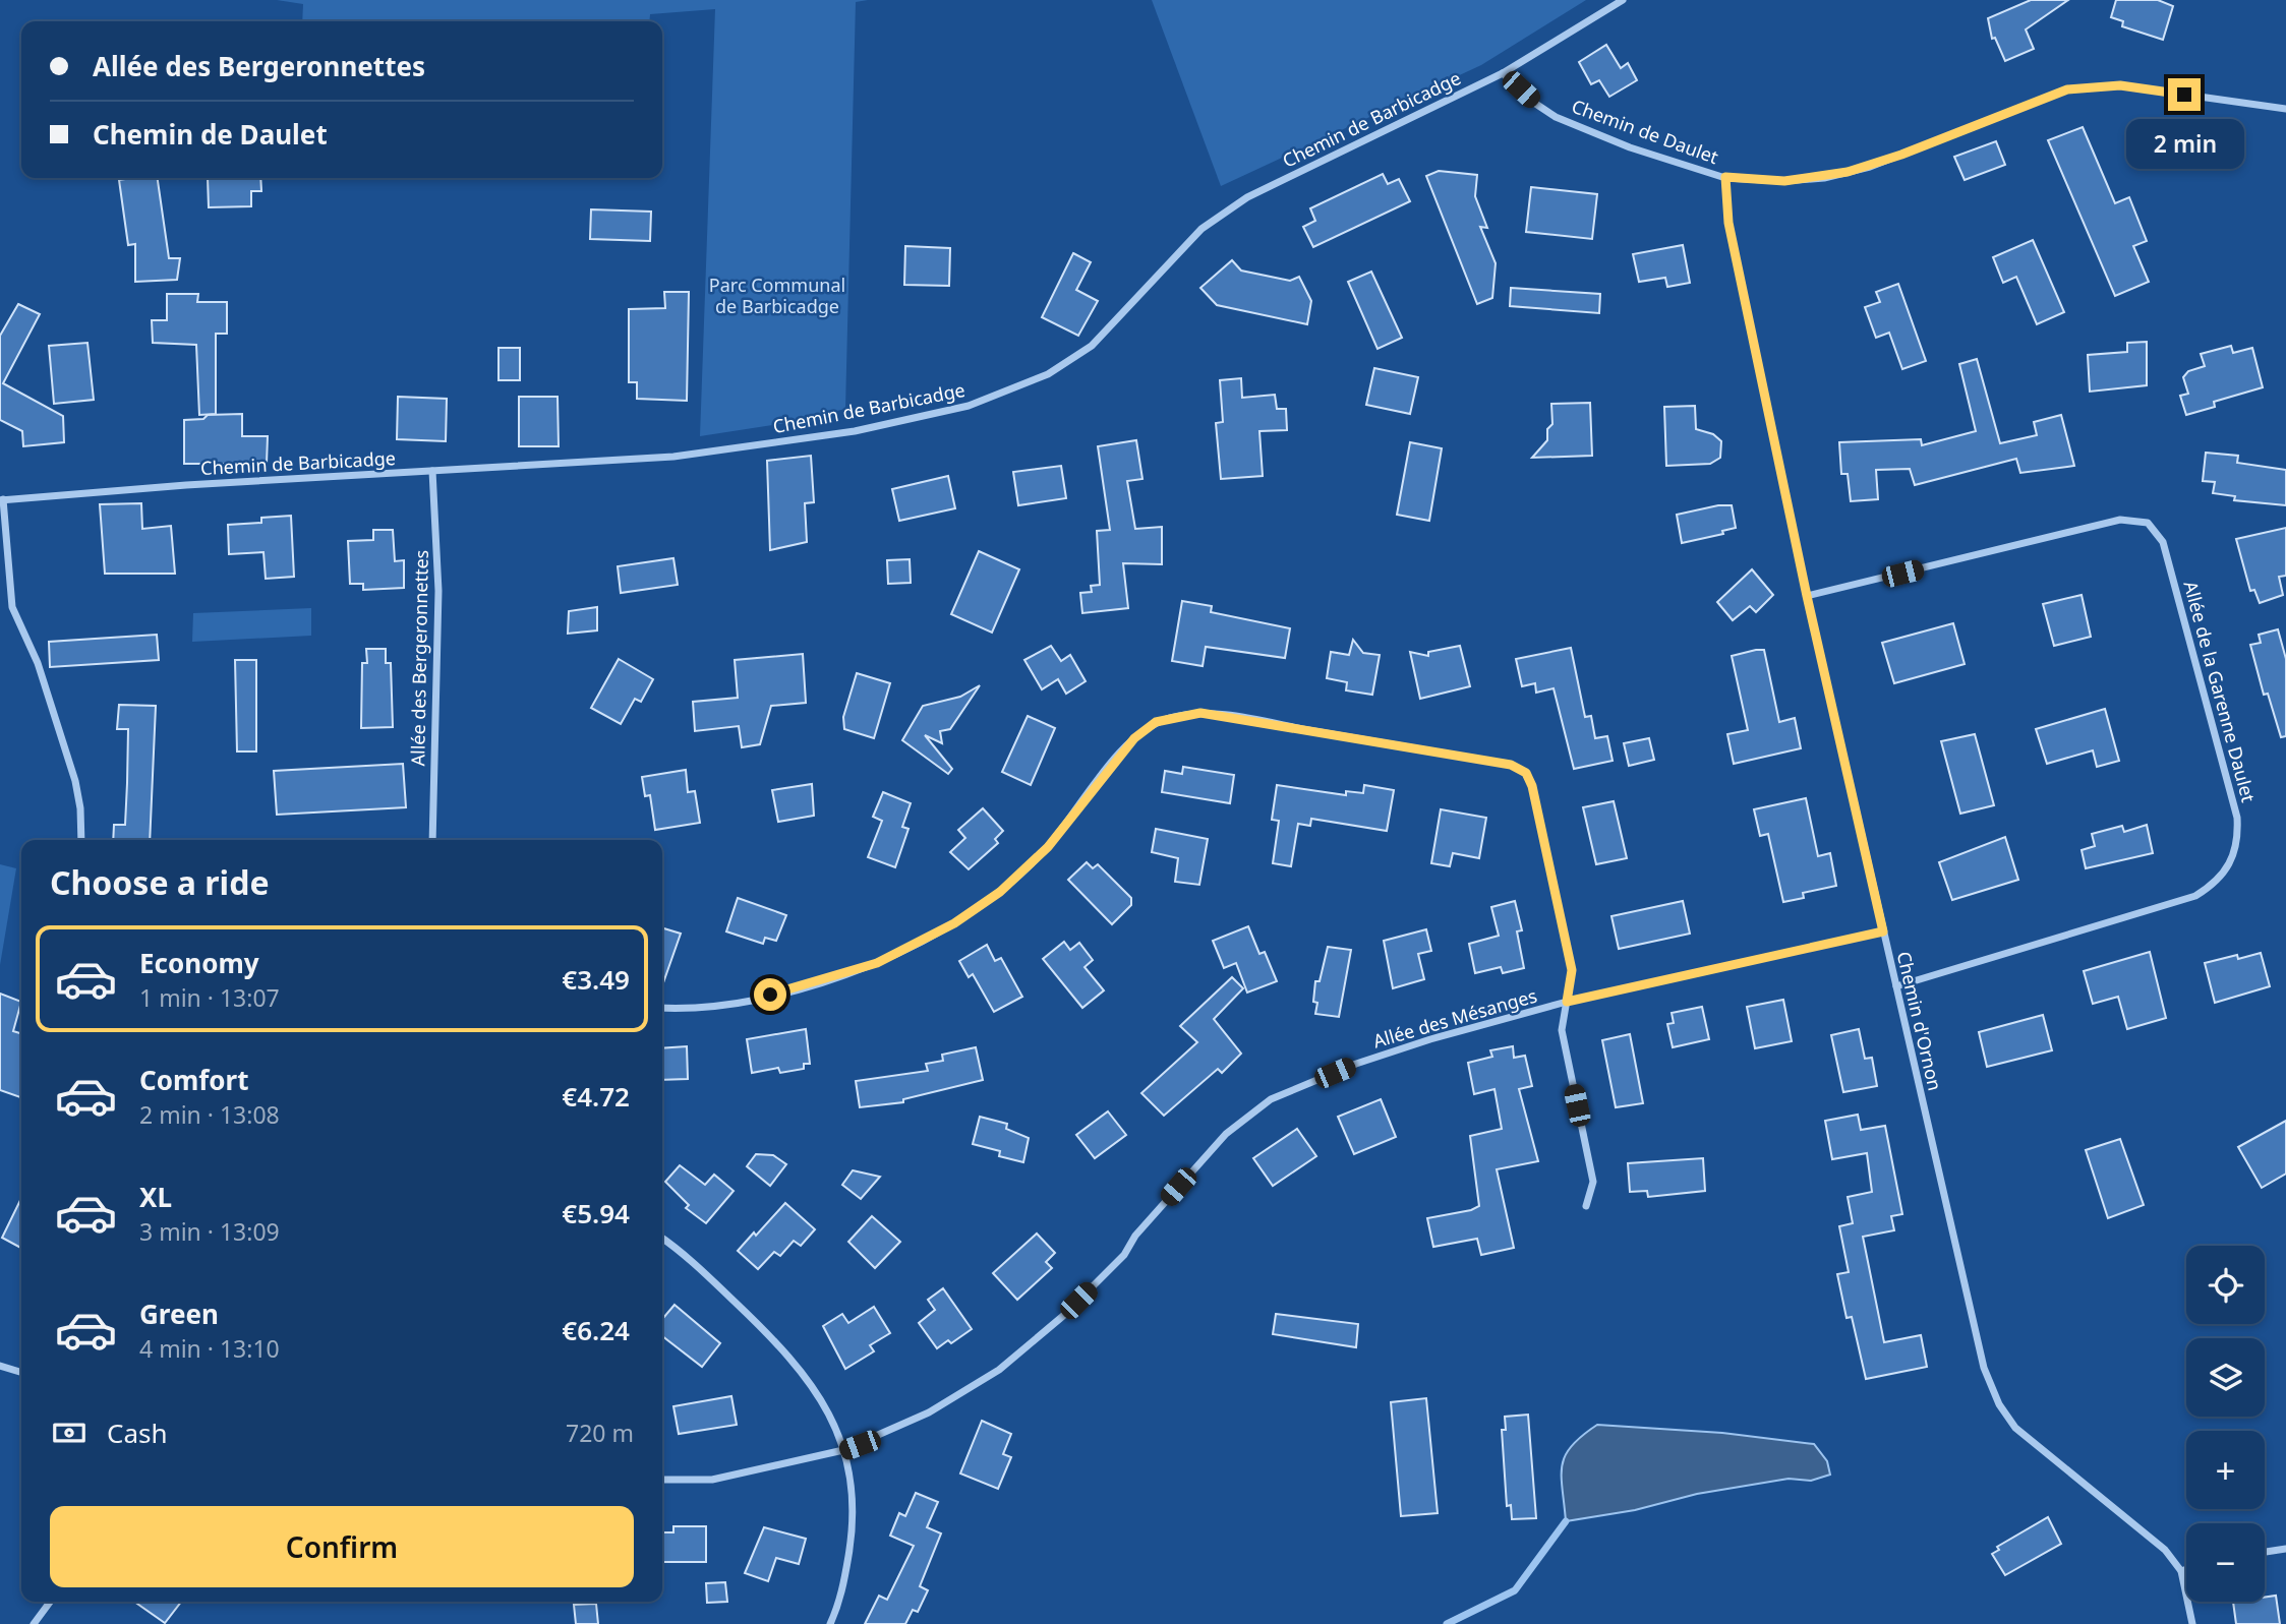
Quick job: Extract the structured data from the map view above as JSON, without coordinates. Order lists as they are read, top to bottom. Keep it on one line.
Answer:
{"streets":{"street":["Chemin de Barbicadge","Chemin de Daulet","Allée des Bergeronnettes","Allée de la Garenne Daulet","Allée des Mésanges","Chemin d'Ornon"]},"crossings":[["Chemin de Barbicadge","Chemin de Daulet"],["Chemin de Barbicadge","Allée des Bergeronnettes"],["Chemin de Daulet","Chemin d'Ornon"],["Allée de la Garenne Daulet","Chemin d'Ornon"],["Allée des Mésanges","Chemin d'Ornon"]],"parks":["Parc Communal de Barbicadge"],"page":{"banner":["Allée des Bergeronnettes","Chemin de Daulet"],"bubble":"2 min","heading":"Choose a ride","list":[{"name":"Economy","note":"1 min · 13:07","value":"€3.49"},{"name":"Comfort","note":"2 min · 13:08","value":"€4.72"},{"name":"XL","note":"3 min · 13:09","value":"€5.94"},{"name":"Green","note":"4 min · 13:10","value":"€6.24"}],"map_buttons":["+","−"],"pay":["Cash","720 m"],"buttons":"Confirm"}}
